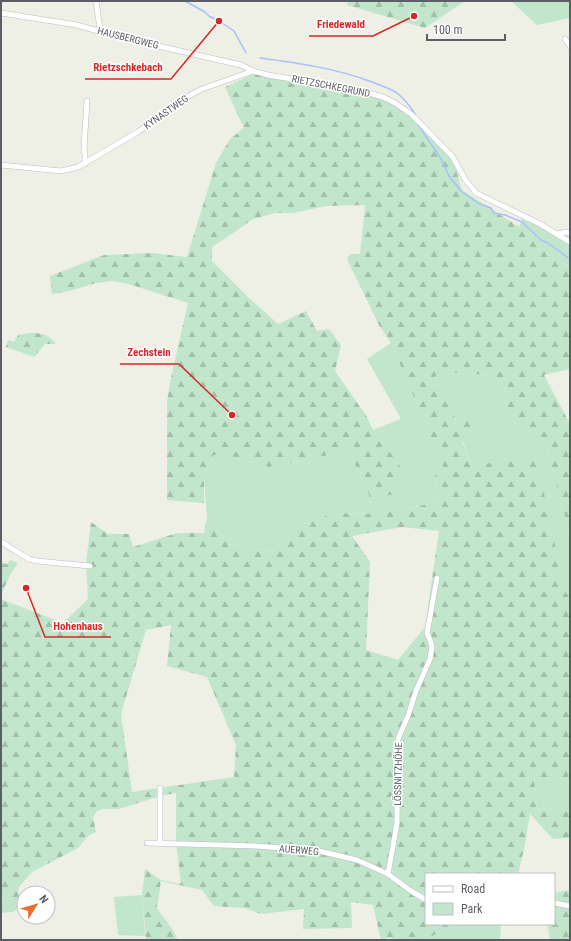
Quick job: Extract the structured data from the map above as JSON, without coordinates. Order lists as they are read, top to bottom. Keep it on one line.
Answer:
{"streets":{"street":["HAUSBERGWEG","RIETZSCHKEGRUND","KYNASTWEG","LÖSSNITZHÖHE","AUERWEG"]},"crossings":[["HAUSBERGWEG","RIETZSCHKEGRUND"],["HAUSBERGWEG","KYNASTWEG"],["RIETZSCHKEGRUND","KYNASTWEG"],["LÖSSNITZHÖHE","AUERWEG"]],"places":["Friedewald","Rietzschkebach","Zechstein","Hohenhaus"],"legend":["Road","Park"],"scale_bar":"100 m","north":"top right"}
